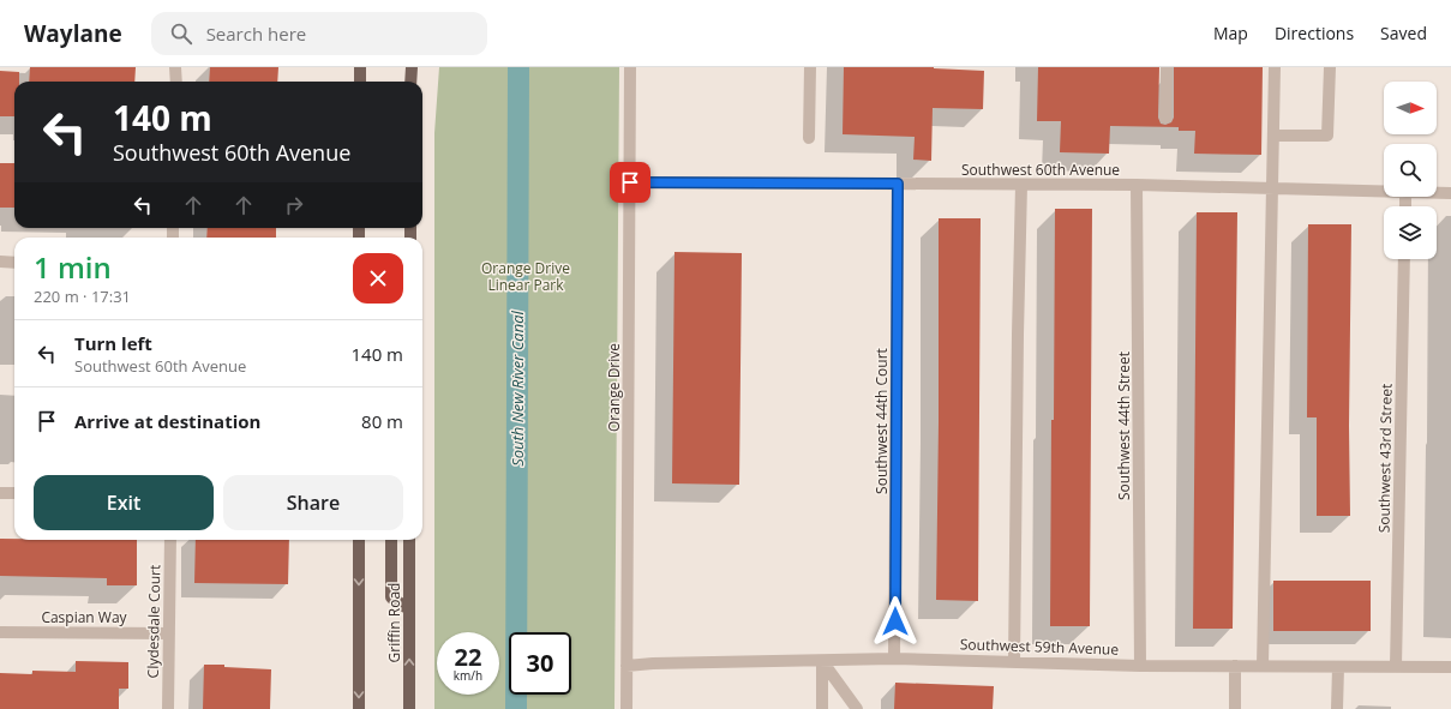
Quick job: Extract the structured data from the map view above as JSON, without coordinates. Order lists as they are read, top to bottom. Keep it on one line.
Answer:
{"streets":{"main road":["Griffin Road"],"street":["Southwest 60th Avenue","Orange Drive","Southwest 44th Court","Southwest 44th Street","Southwest 43rd Street","Caspian Way","Clydesdale Court","Southwest 59th Avenue"]},"crossings":[["Southwest 60th Avenue","Orange Drive"],["Southwest 60th Avenue","Southwest 44th Court"],["Southwest 60th Avenue","Southwest 44th Street"],["Orange Drive","Southwest 59th Avenue"],["Southwest 44th Court","Southwest 59th Avenue"],["Southwest 44th Street","Southwest 59th Avenue"],["Southwest 43rd Street","Southwest 59th Avenue"],["Caspian Way","Clydesdale Court"]],"water":["South New River Canal"],"parks":["Orange Drive Linear Park"],"north":"right","page":{"header":"Waylane","search":"Search here","nav":["Map","Directions","Saved"],"turn":["140 m","Southwest 60th Avenue"],"heading":["1 min","220 m · 17:31"],"list":[{"name":"Turn left","note":"Southwest 60th Avenue","value":"140 m"},{"name":"Arrive at destination","value":"80 m"}],"buttons":["Exit","Share"],"speed":"22 km/h","limit":"30"}}
